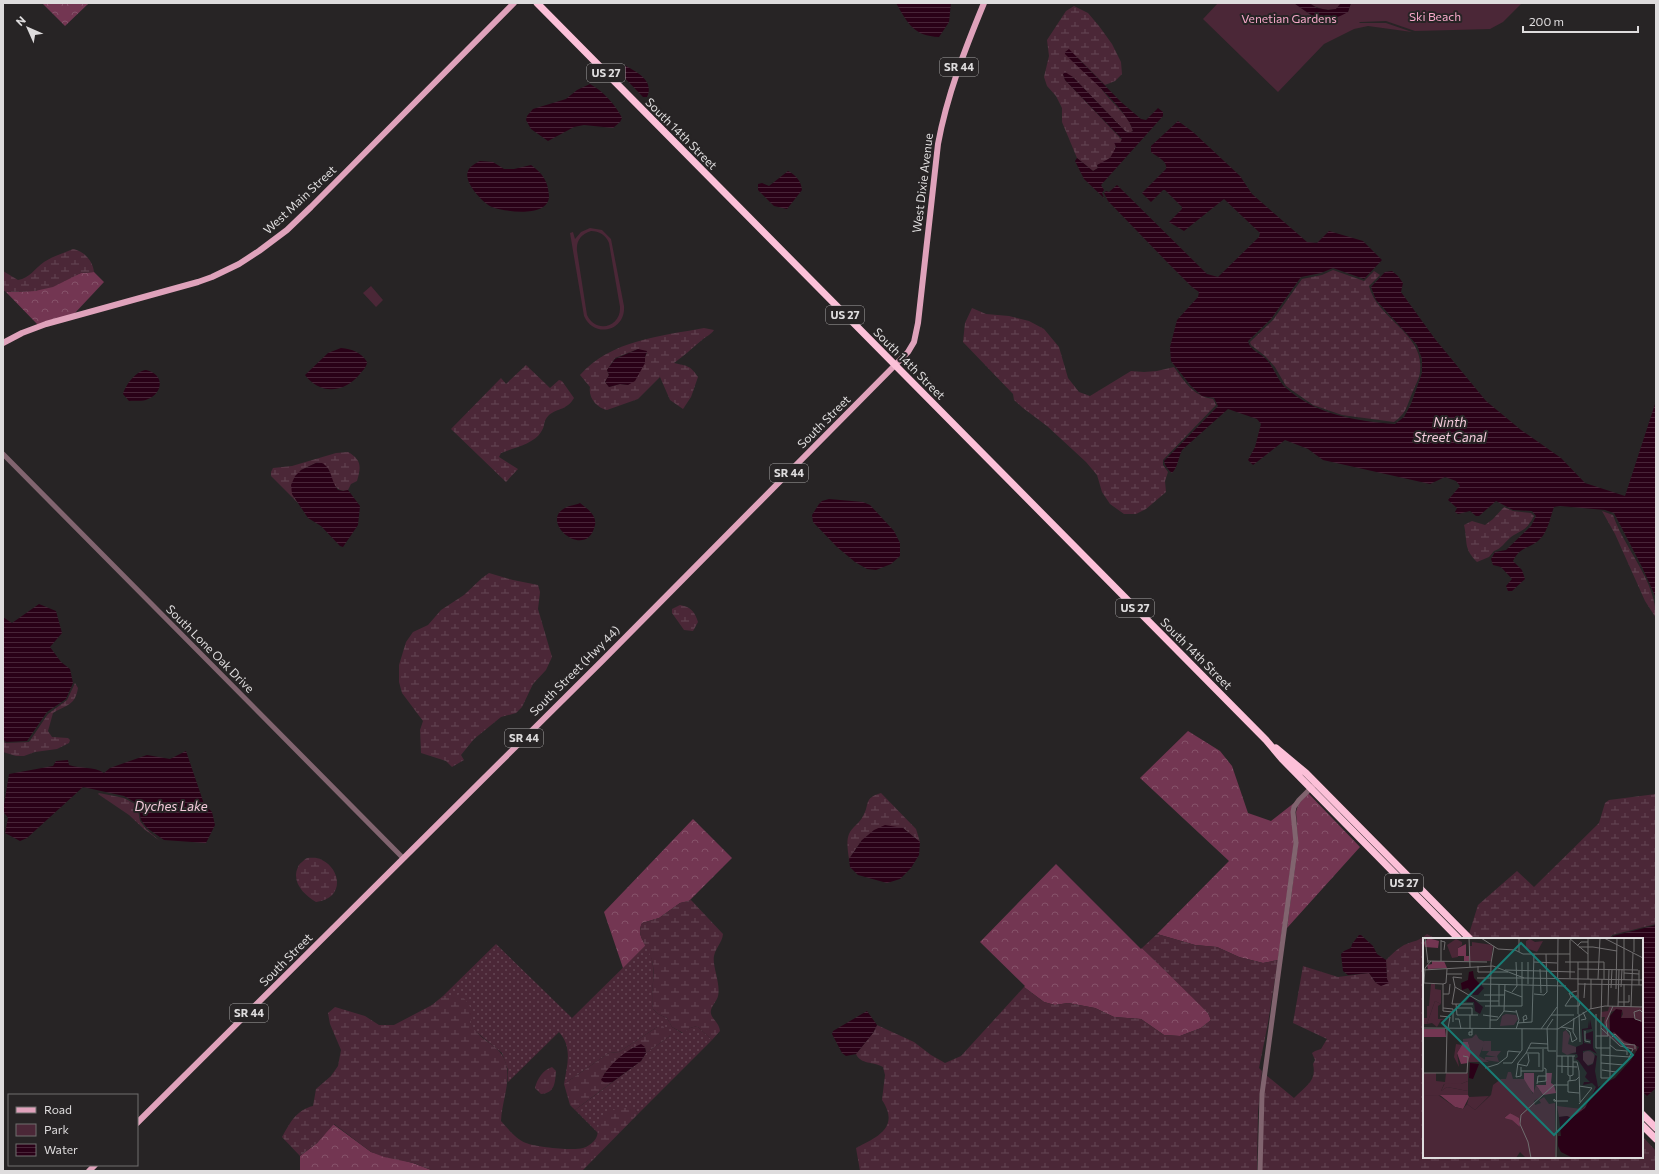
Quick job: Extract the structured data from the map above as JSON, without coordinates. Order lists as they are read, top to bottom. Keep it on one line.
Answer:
{"streets":{"highway":["US 27","South 14th Street"],"main road":["SR 44","West Dixie Avenue","West Main Street","South Street","South Street (Hwy 44)"],"street":["South Lone Oak Drive"]},"crossings":[["South 14th Street","West Dixie Avenue"],["South 14th Street","South Street"],["West Dixie Avenue","South Street"],["South Street","South Street (Hwy 44)"],["South Lone Oak Drive","South Street (Hwy 44)"]],"water":["Ninth Street Canal","Dyches Lake"],"parks":["Ski Beach","Venetian Gardens"],"legend":["Road","Park","Water"],"scale_bar":"200 m","north":"top left"}
